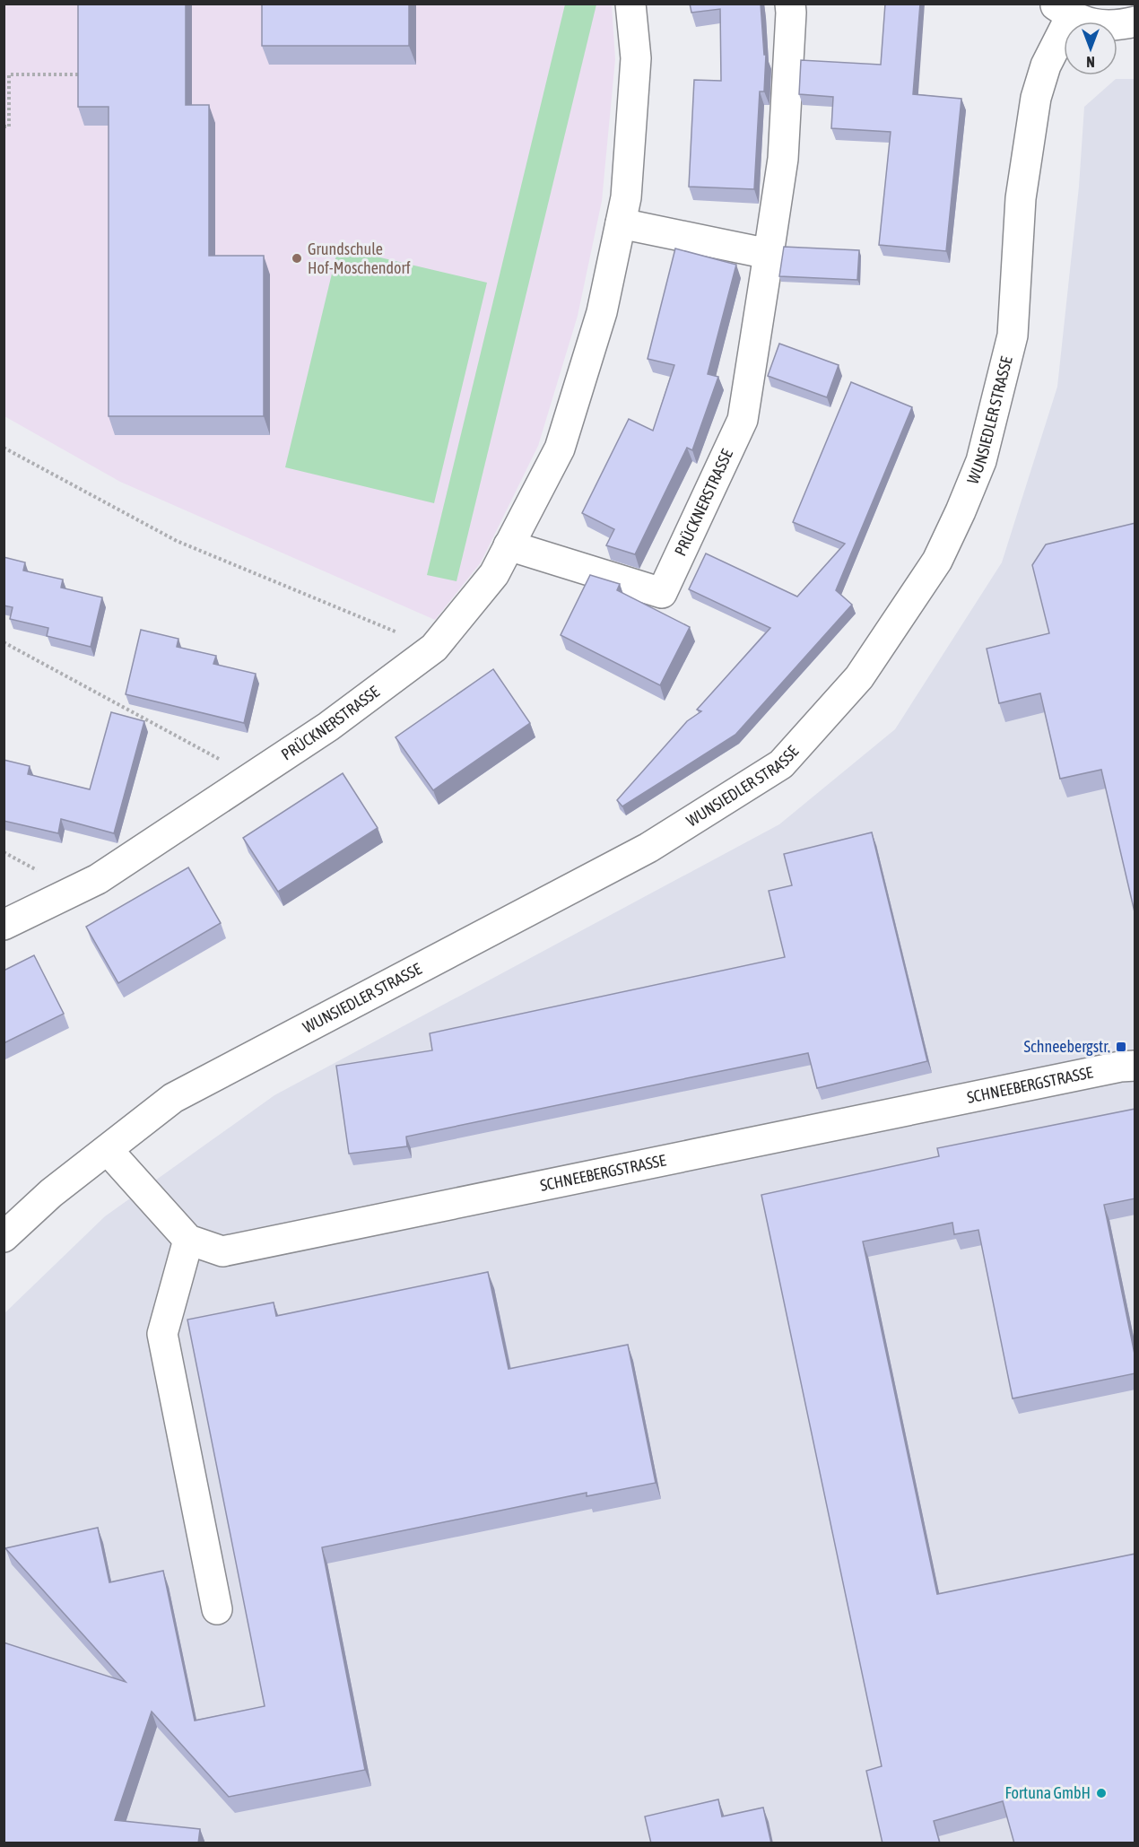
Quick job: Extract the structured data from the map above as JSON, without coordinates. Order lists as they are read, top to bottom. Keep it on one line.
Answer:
{"streets":{"street":["WUNSIEDLER STRASSE","PRÜCKNERSTRASSE","SCHNEEBERGSTRASSE"]},"crossings":[["WUNSIEDLER STRASSE","SCHNEEBERGSTRASSE"]],"places":{"other":["Grundschule Hof-Moschendorf","Fortuna GmbH"],"transit":["Schneebergstr."]},"north":"bottom"}
